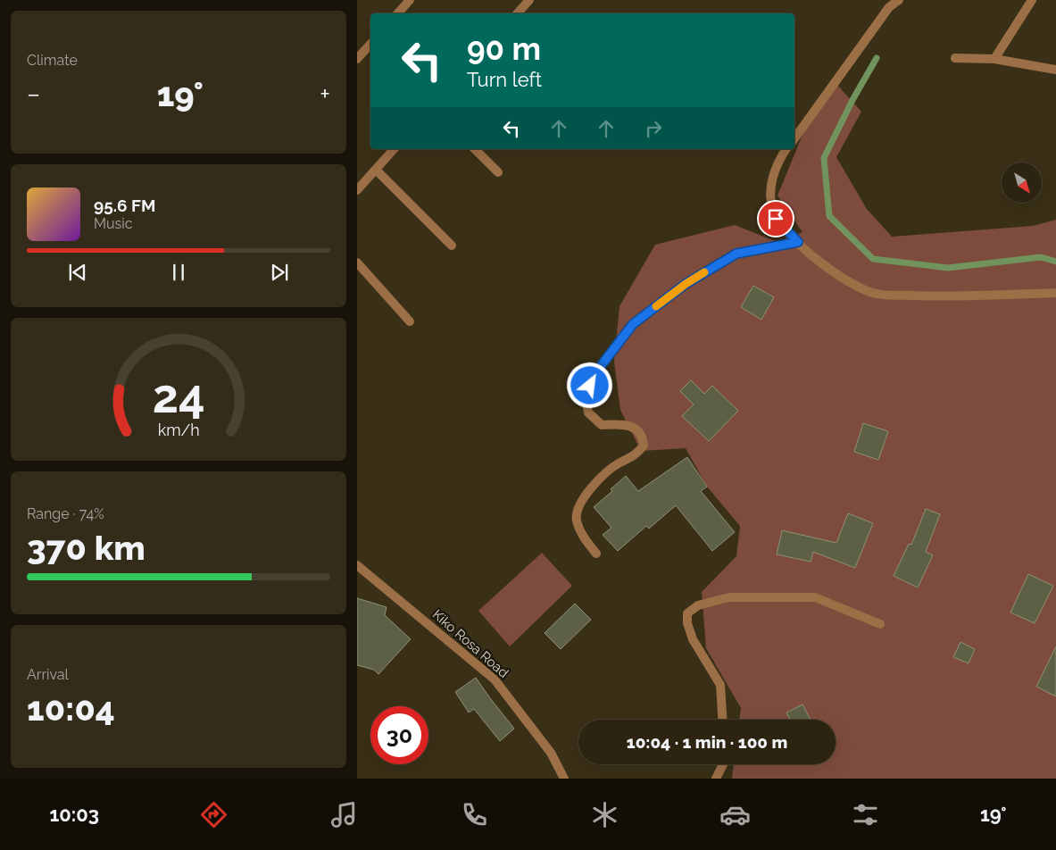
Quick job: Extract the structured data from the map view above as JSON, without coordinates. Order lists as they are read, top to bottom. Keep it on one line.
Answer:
{"streets":{"street":["Kiko Rosa Road"]},"north":"bottom right","page":{"tile":["Climate",["Range · 74%","370 km"],["Arrival","10:04"]],"turn":["90 m","Turn left"],"heat":["−","19°","+"],"song":["95.6 FM","Music"],"limit":"30","trip":"10:04 · 1 min · 100 m","tabs":["10:03","19°"],"gauge":["24","km/h"]}}
